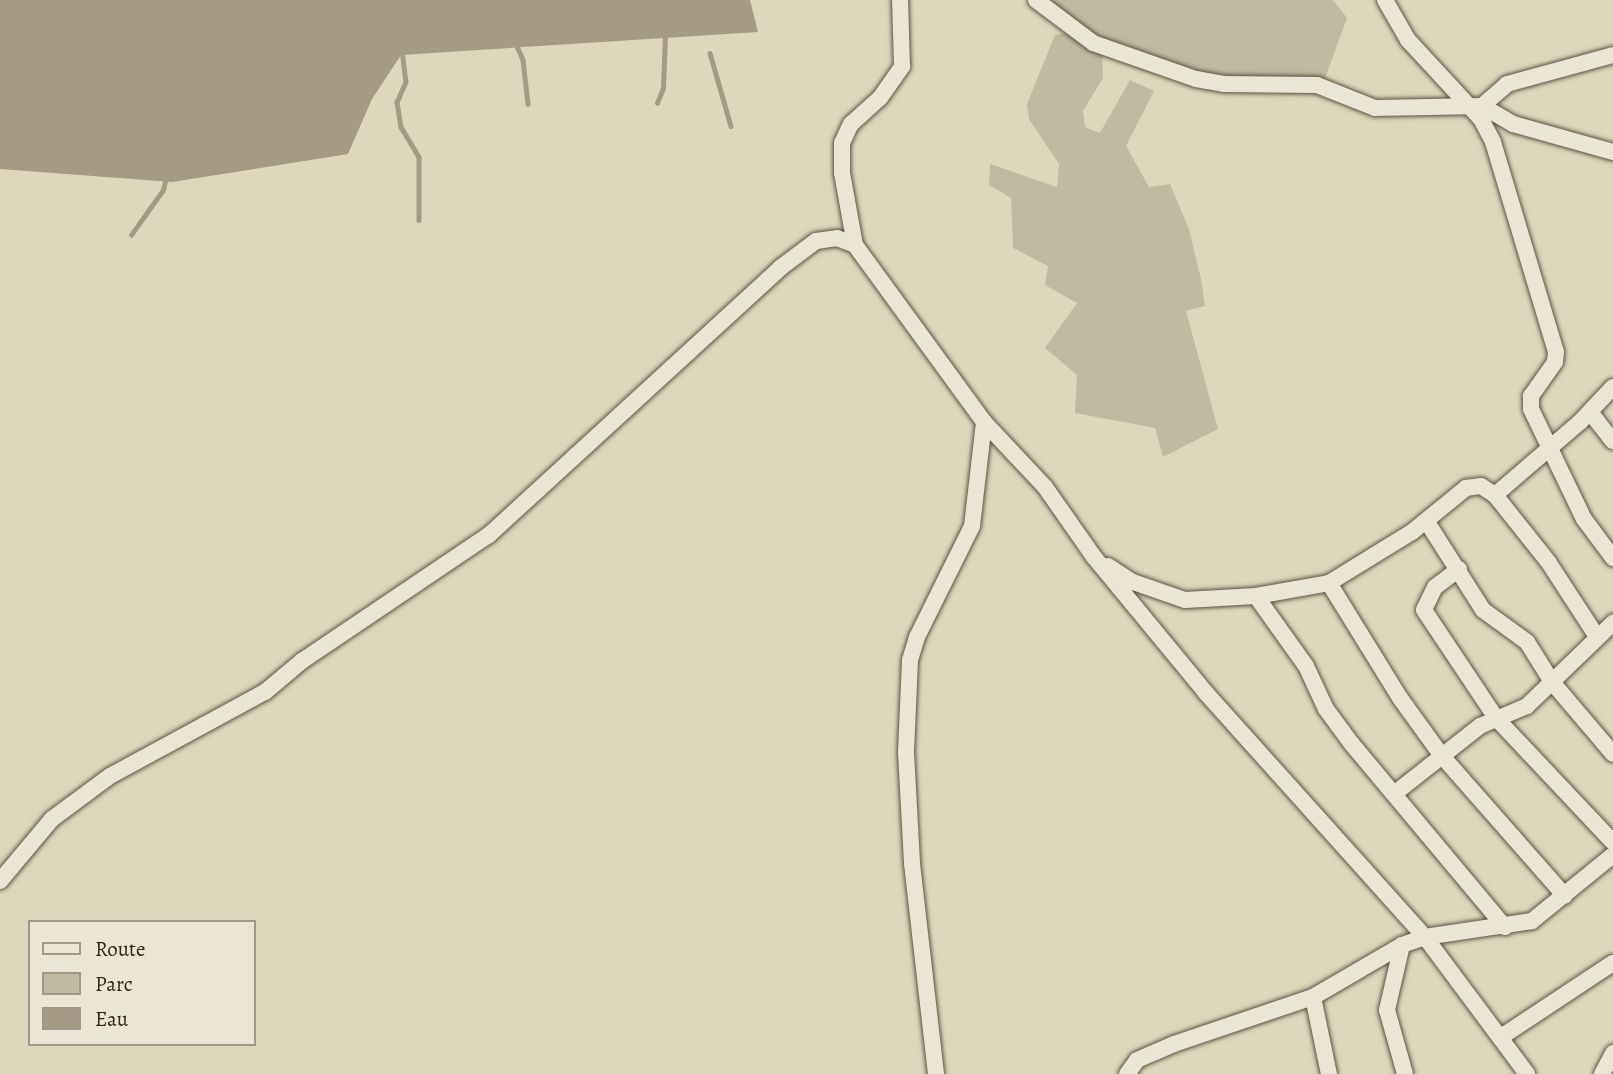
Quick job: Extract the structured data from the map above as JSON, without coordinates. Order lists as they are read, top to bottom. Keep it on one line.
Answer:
{"legend":["Route","Parc","Eau"]}
